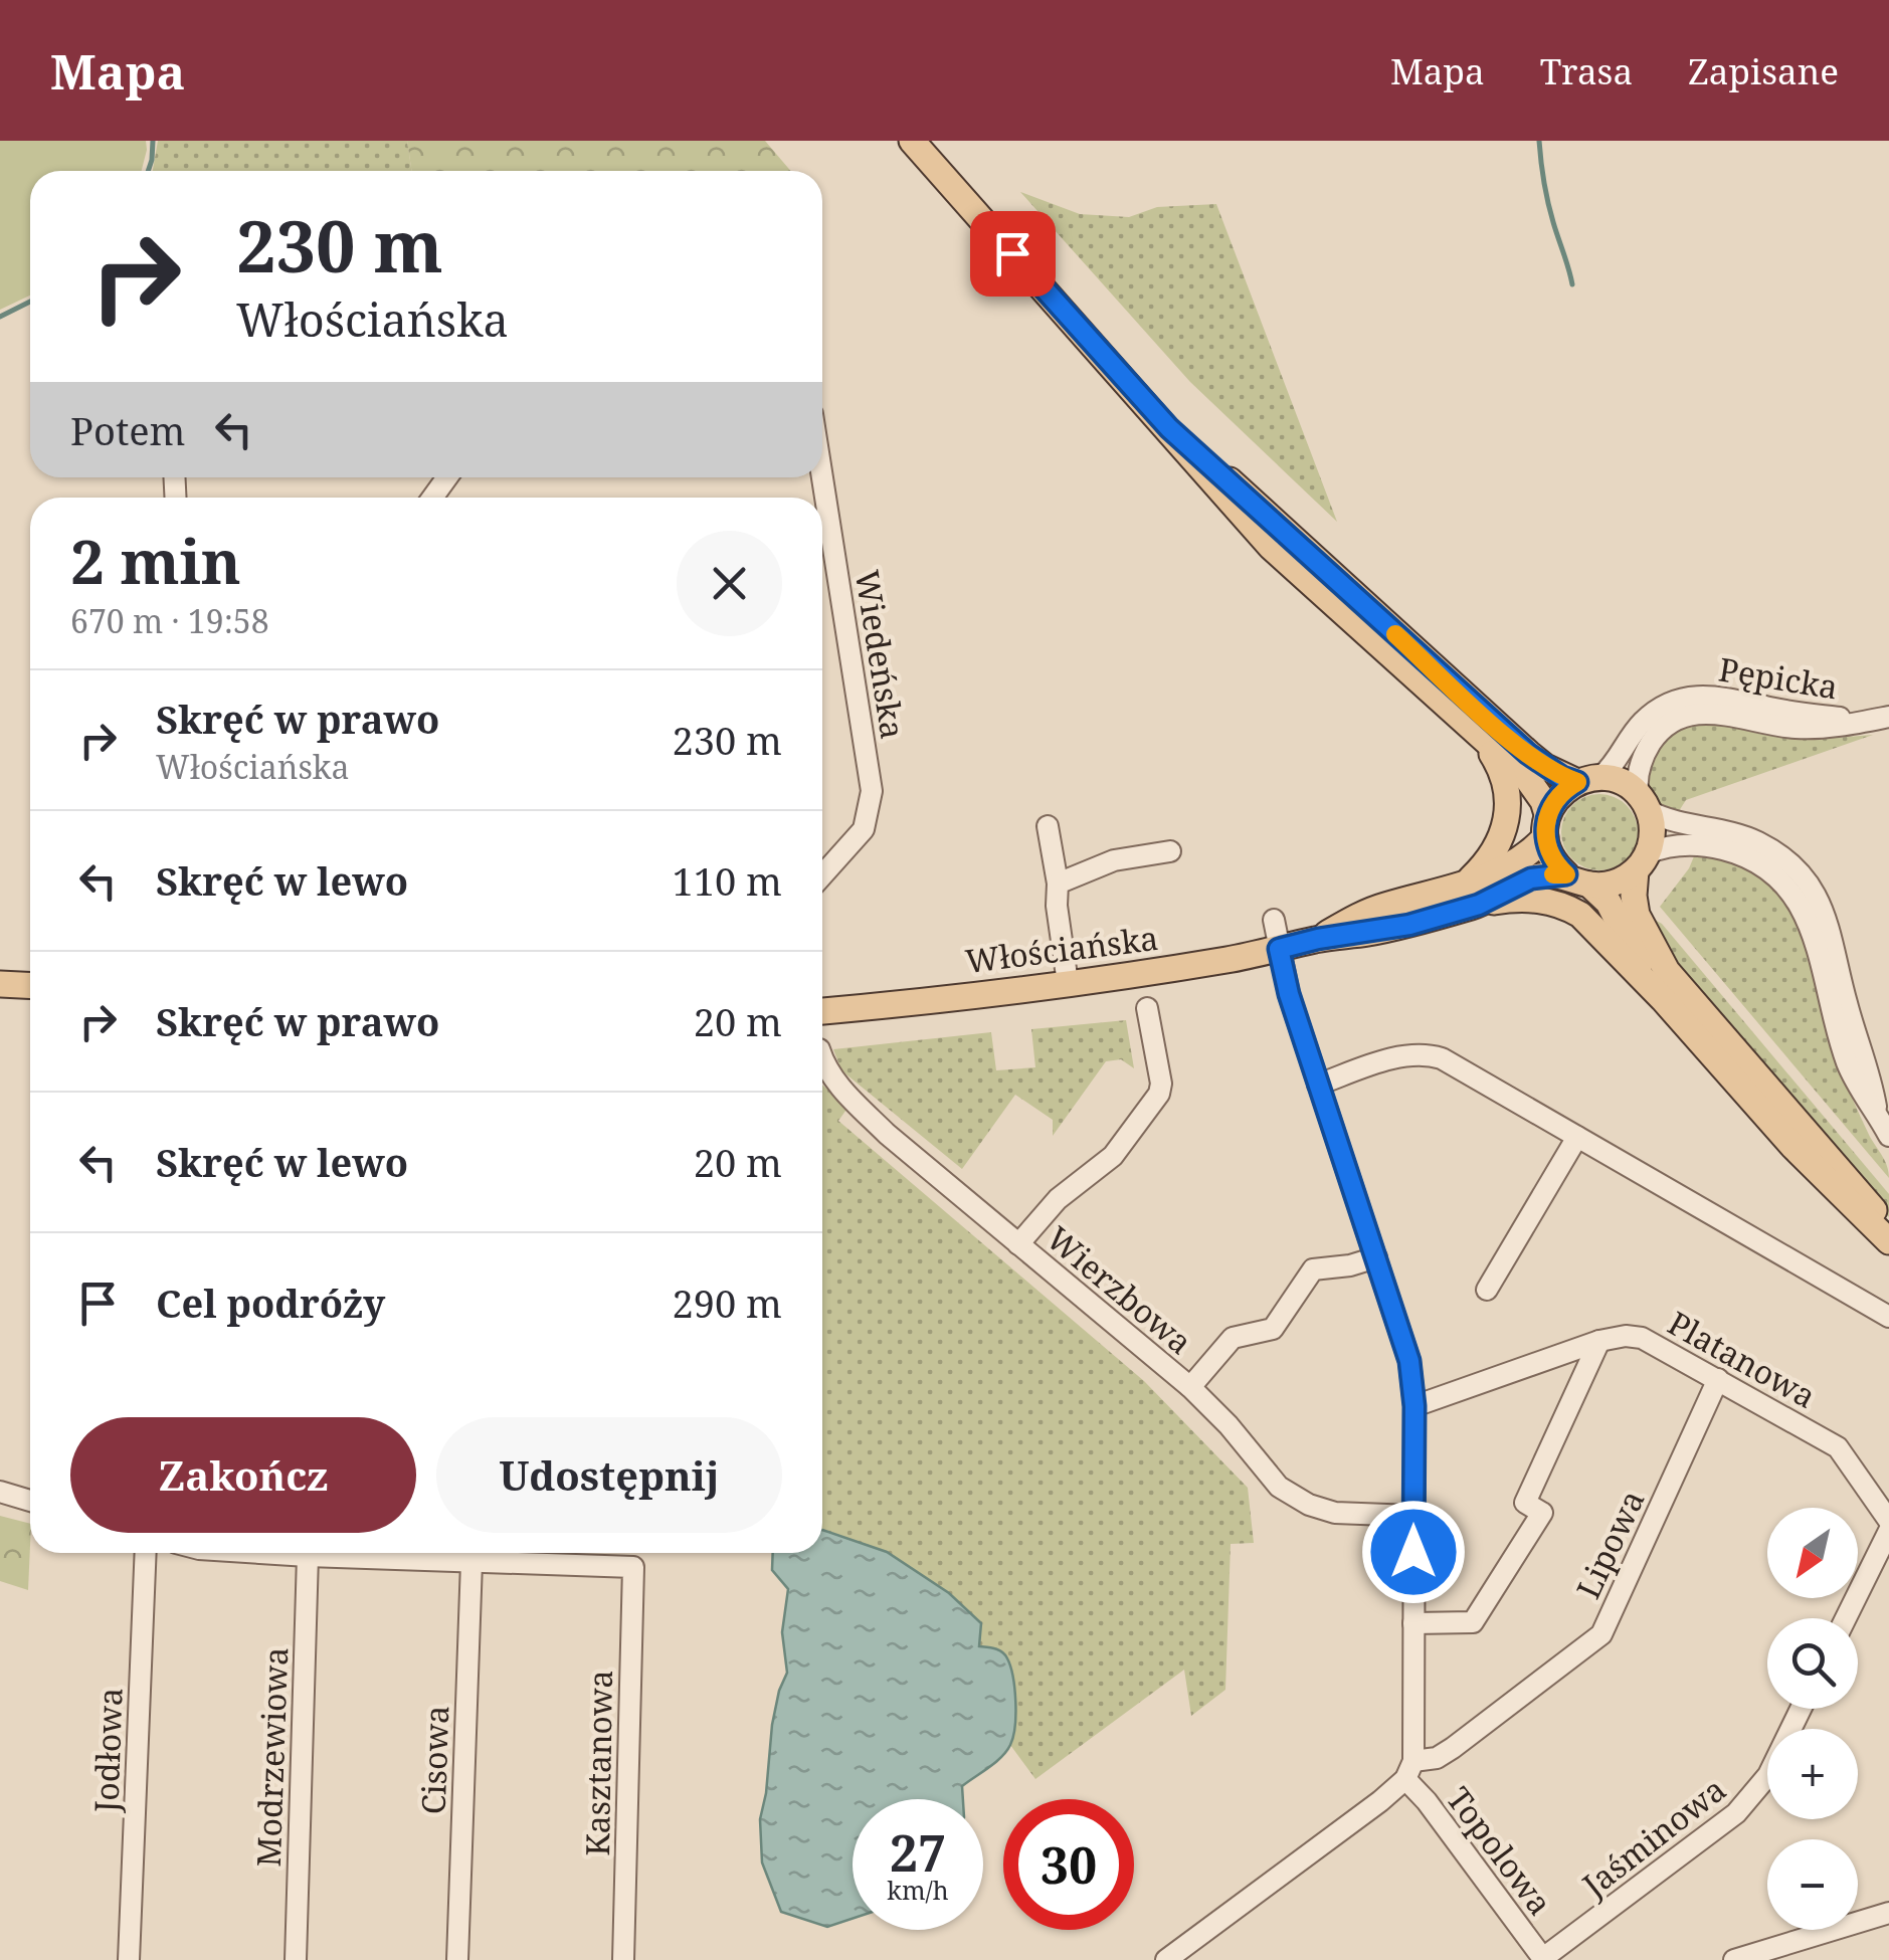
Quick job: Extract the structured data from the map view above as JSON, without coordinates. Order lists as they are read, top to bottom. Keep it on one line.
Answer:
{"streets":{"main road":["Włościańska"],"street":["Wiedeńska","Pępicka","Wierzbowa","Platanowa","Lipowa","Jodłowa","Modrzewiowa","Cisowa","Kasztanowa","Jaśminowa","Topolowa"]},"crossings":[["Pępicka","Włościańska"],["Platanowa","Lipowa"],["Lipowa","Topolowa"],["Cisowa","Kasztanowa"],["Jaśminowa","Topolowa"]],"north":"bottom left","page":{"header":"Mapa","nav":["Mapa","Trasa","Zapisane"],"turn":["230 m","Włościańska"],"then":"Potem","heading":["2 min","670 m · 19:58"],"list":[{"name":"Skręć w prawo","note":"Włościańska","value":"230 m"},{"name":"Skręć w lewo","value":"110 m"},{"name":"Skręć w prawo","value":"20 m"},{"name":"Skręć w lewo","value":"20 m"},{"name":"Cel podróży","value":"290 m"}],"buttons":["Zakończ","Udostępnij"],"map_buttons":["+","−"],"speed":"27 km/h","limit":"30"}}
